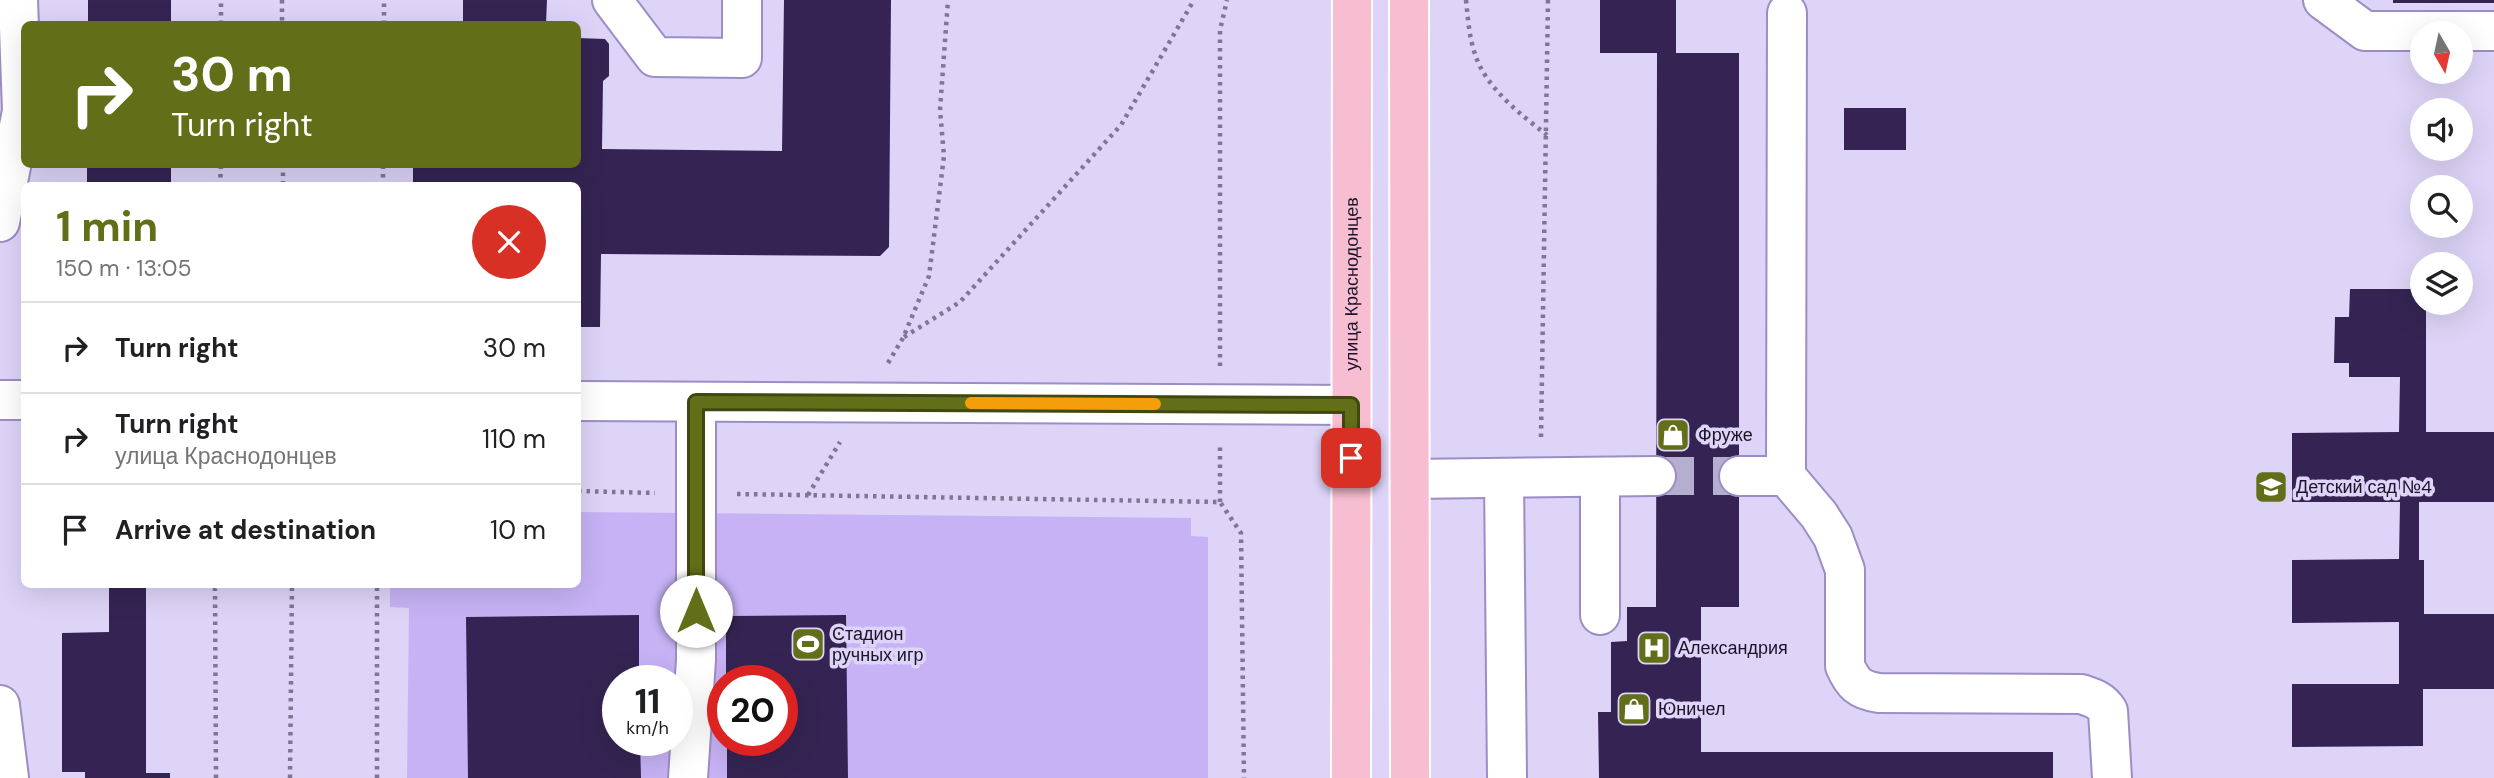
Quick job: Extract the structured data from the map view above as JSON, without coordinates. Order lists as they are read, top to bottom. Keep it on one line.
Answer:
{"streets":{"main road":["улица Краснодонцев"]},"places":{"shop":["Фруже","Юничел"],"school or university":["Детский сад №4"],"sports":["Стадион ручных игр"],"hospital":["Александрия"]},"north":"bottom","page":{"turn":["30 m","Turn right"],"heading":["1 min","150 m · 13:05"],"list":[{"name":"Turn right","value":"30 m"},{"name":"Turn right","note":"улица Краснодонцев","value":"110 m"},{"name":"Arrive at destination","value":"10 m"}],"speed":"11 km/h","limit":"20"}}
